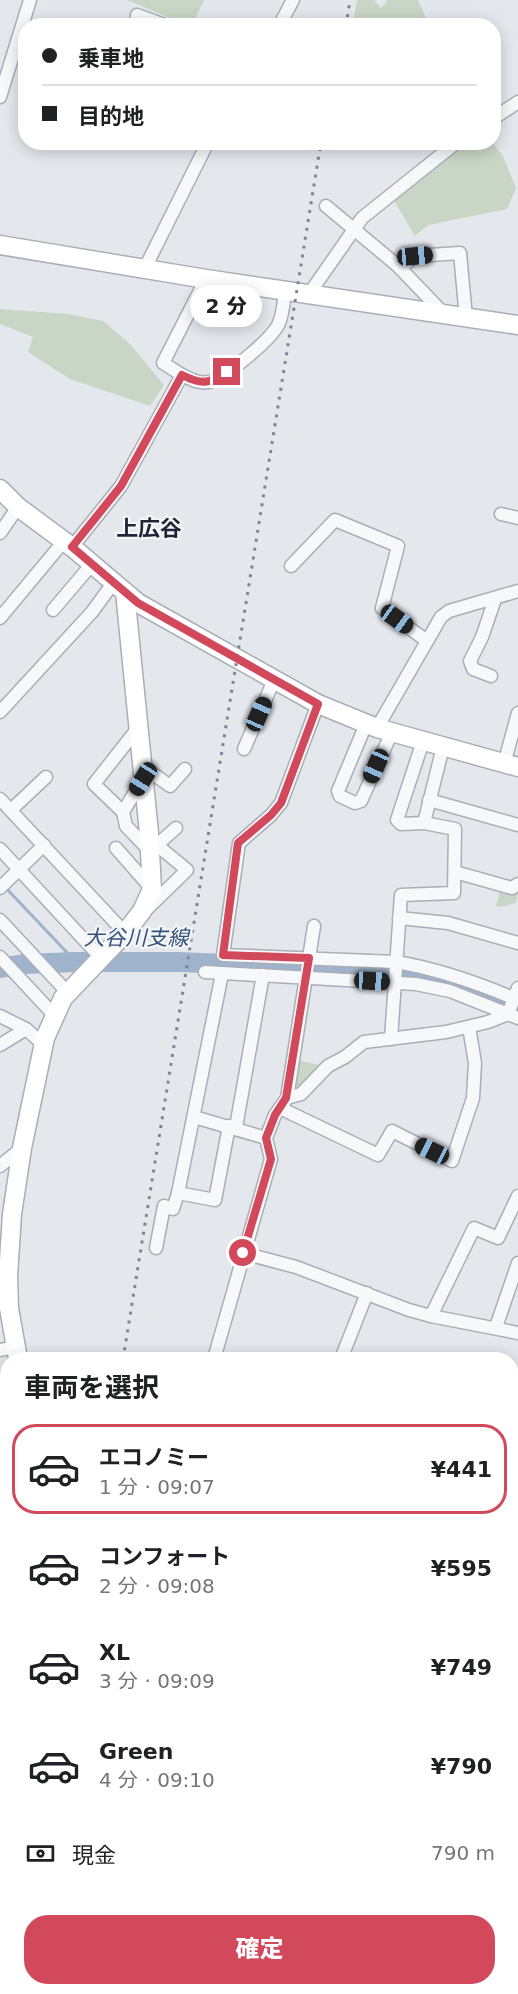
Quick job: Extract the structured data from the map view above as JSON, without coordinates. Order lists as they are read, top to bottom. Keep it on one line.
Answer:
{"districts":["上広谷"],"water":["大谷川支線"],"page":{"banner":["乗車地","目的地"],"bubble":"2 分","heading":"車両を選択","list":[{"name":"エコノミー","note":"1 分 · 09:07","value":"¥441"},{"name":"コンフォート","note":"2 分 · 09:08","value":"¥595"},{"name":"XL","note":"3 分 · 09:09","value":"¥749"},{"name":"Green","note":"4 分 · 09:10","value":"¥790"}],"pay":["現金","790 m"],"buttons":"確定"}}
